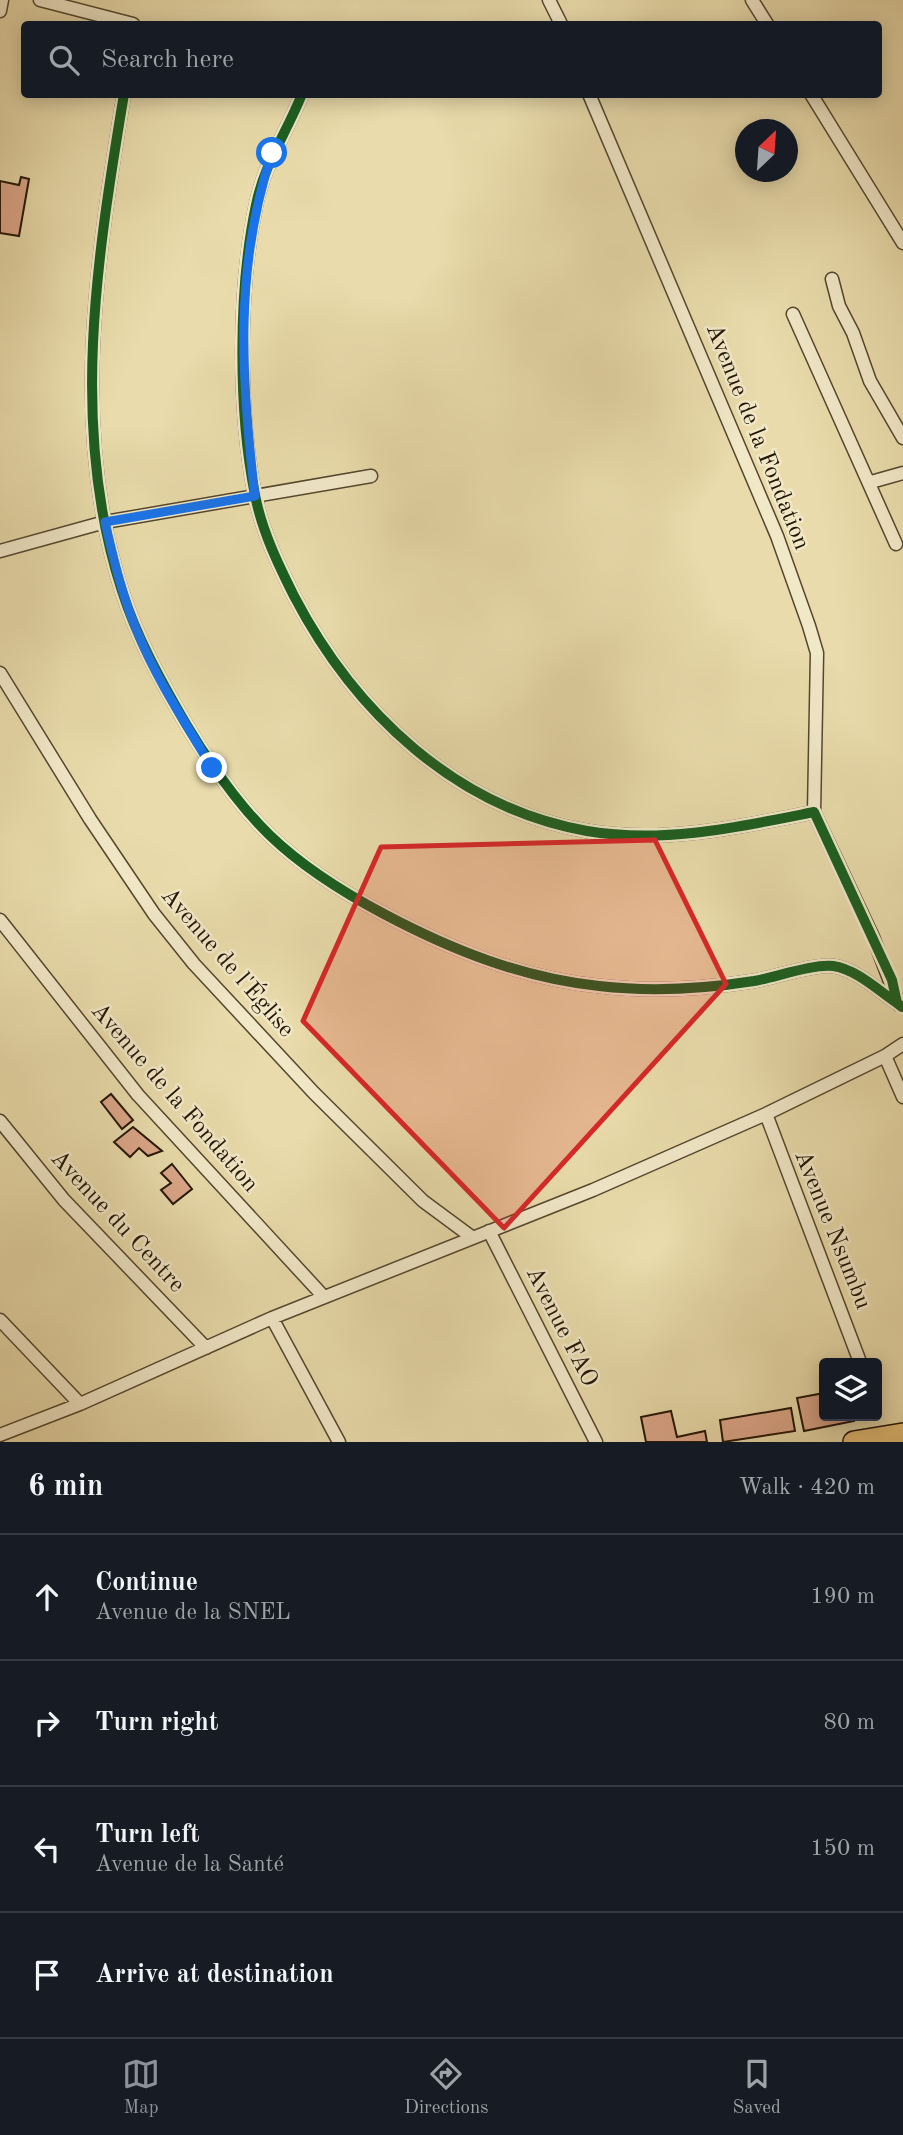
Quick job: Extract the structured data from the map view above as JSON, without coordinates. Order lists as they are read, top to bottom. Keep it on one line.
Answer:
{"streets":{"street":["Avenue de la Fondation","Avenue de l'Église","Avenue du Centre","Avenue Nsumbu","Avenue FAO"]},"north":"top right","page":{"search":"Search here","heading":["6 min","Walk · 420 m"],"list":[["Continue","Avenue de la SNEL","190 m"],["Turn right","80 m"],["Turn left","Avenue de la Santé","150 m"],"Arrive at destination"],"nav":["Map","Directions","Saved"]}}
